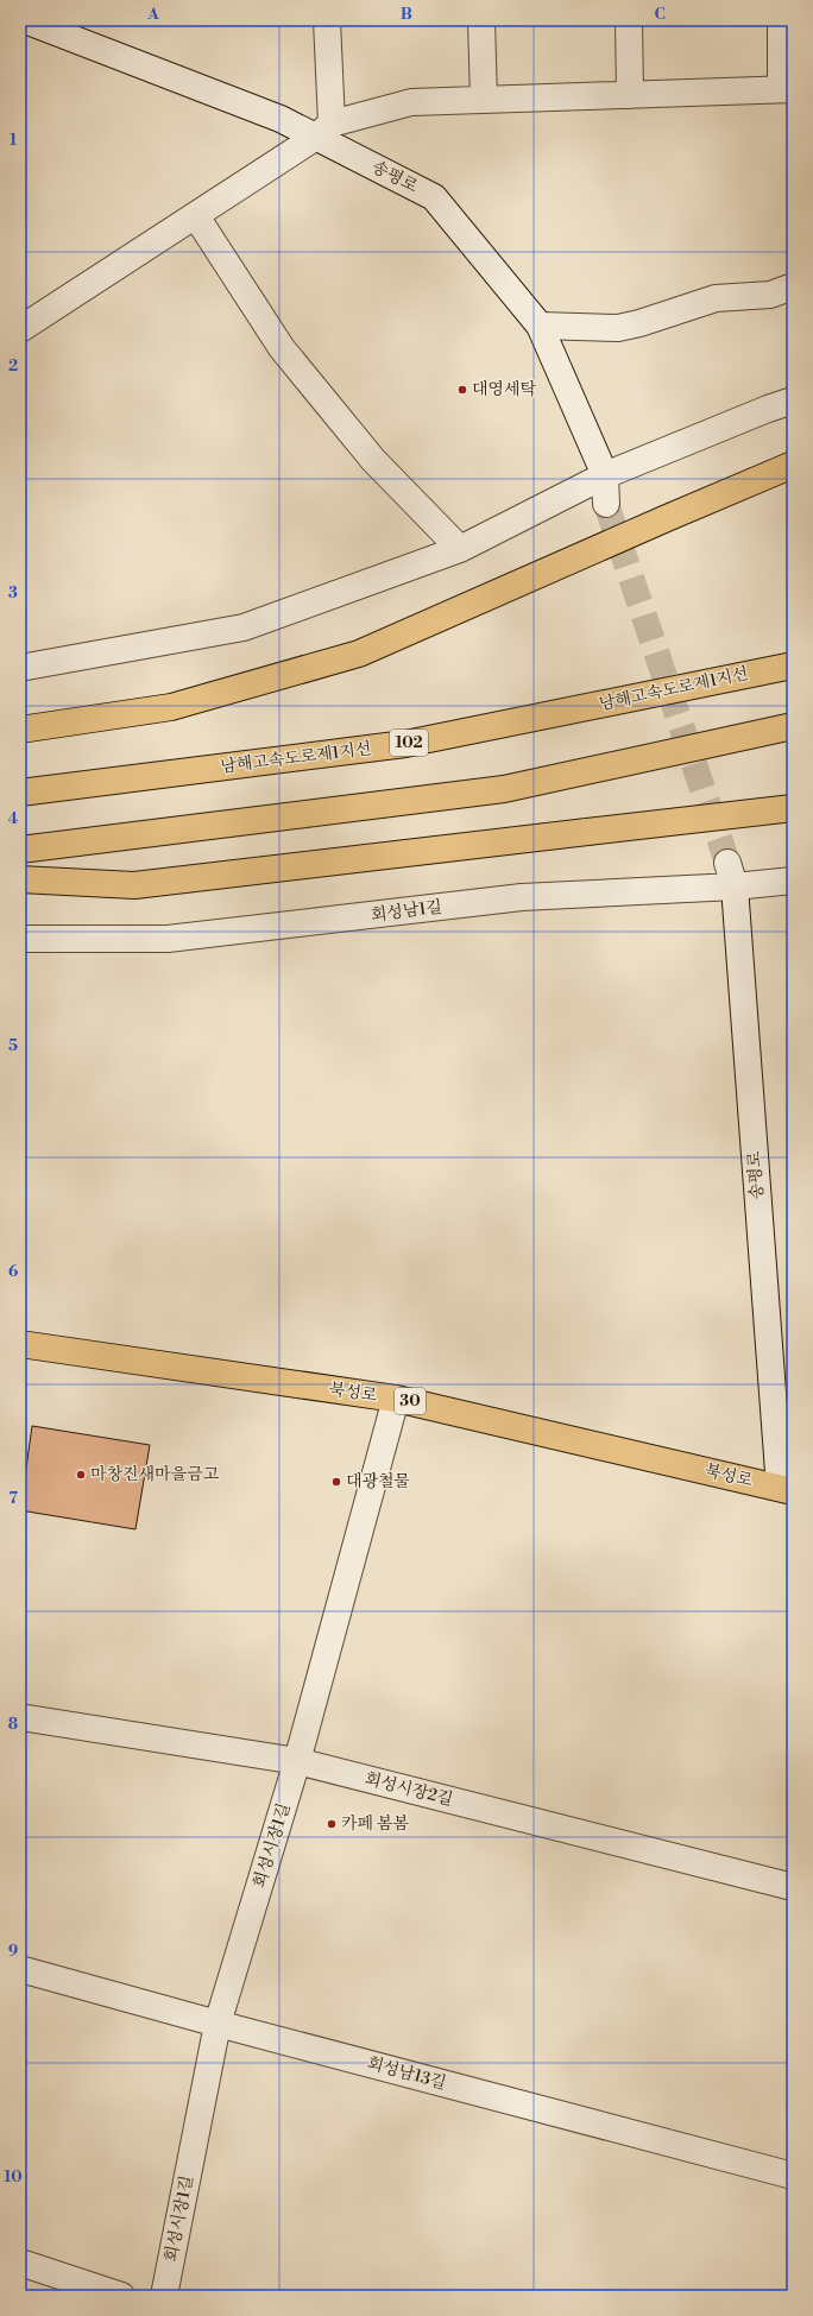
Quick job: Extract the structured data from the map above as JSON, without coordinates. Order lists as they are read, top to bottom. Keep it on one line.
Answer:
{"streets":{"main road":["남해고속도로제1지선","102","북성로","30"],"street":["송평로","회성남1길","회성시장2길","회성시장1길","회성남13길"]},"crossings":[["송평로","회성남1길"],["송평로","북성로"],["북성로","회성시장1길"],["회성시장2길","회성시장1길"],["회성시장1길","회성남13길"]],"places":["대영세탁","마창진새마을금고","대광철물","카페 봄봄"],"grid":{"columns":["A","B","C"],"rows":["1","2","3","4","5","6","7","8","9","10"]}}
